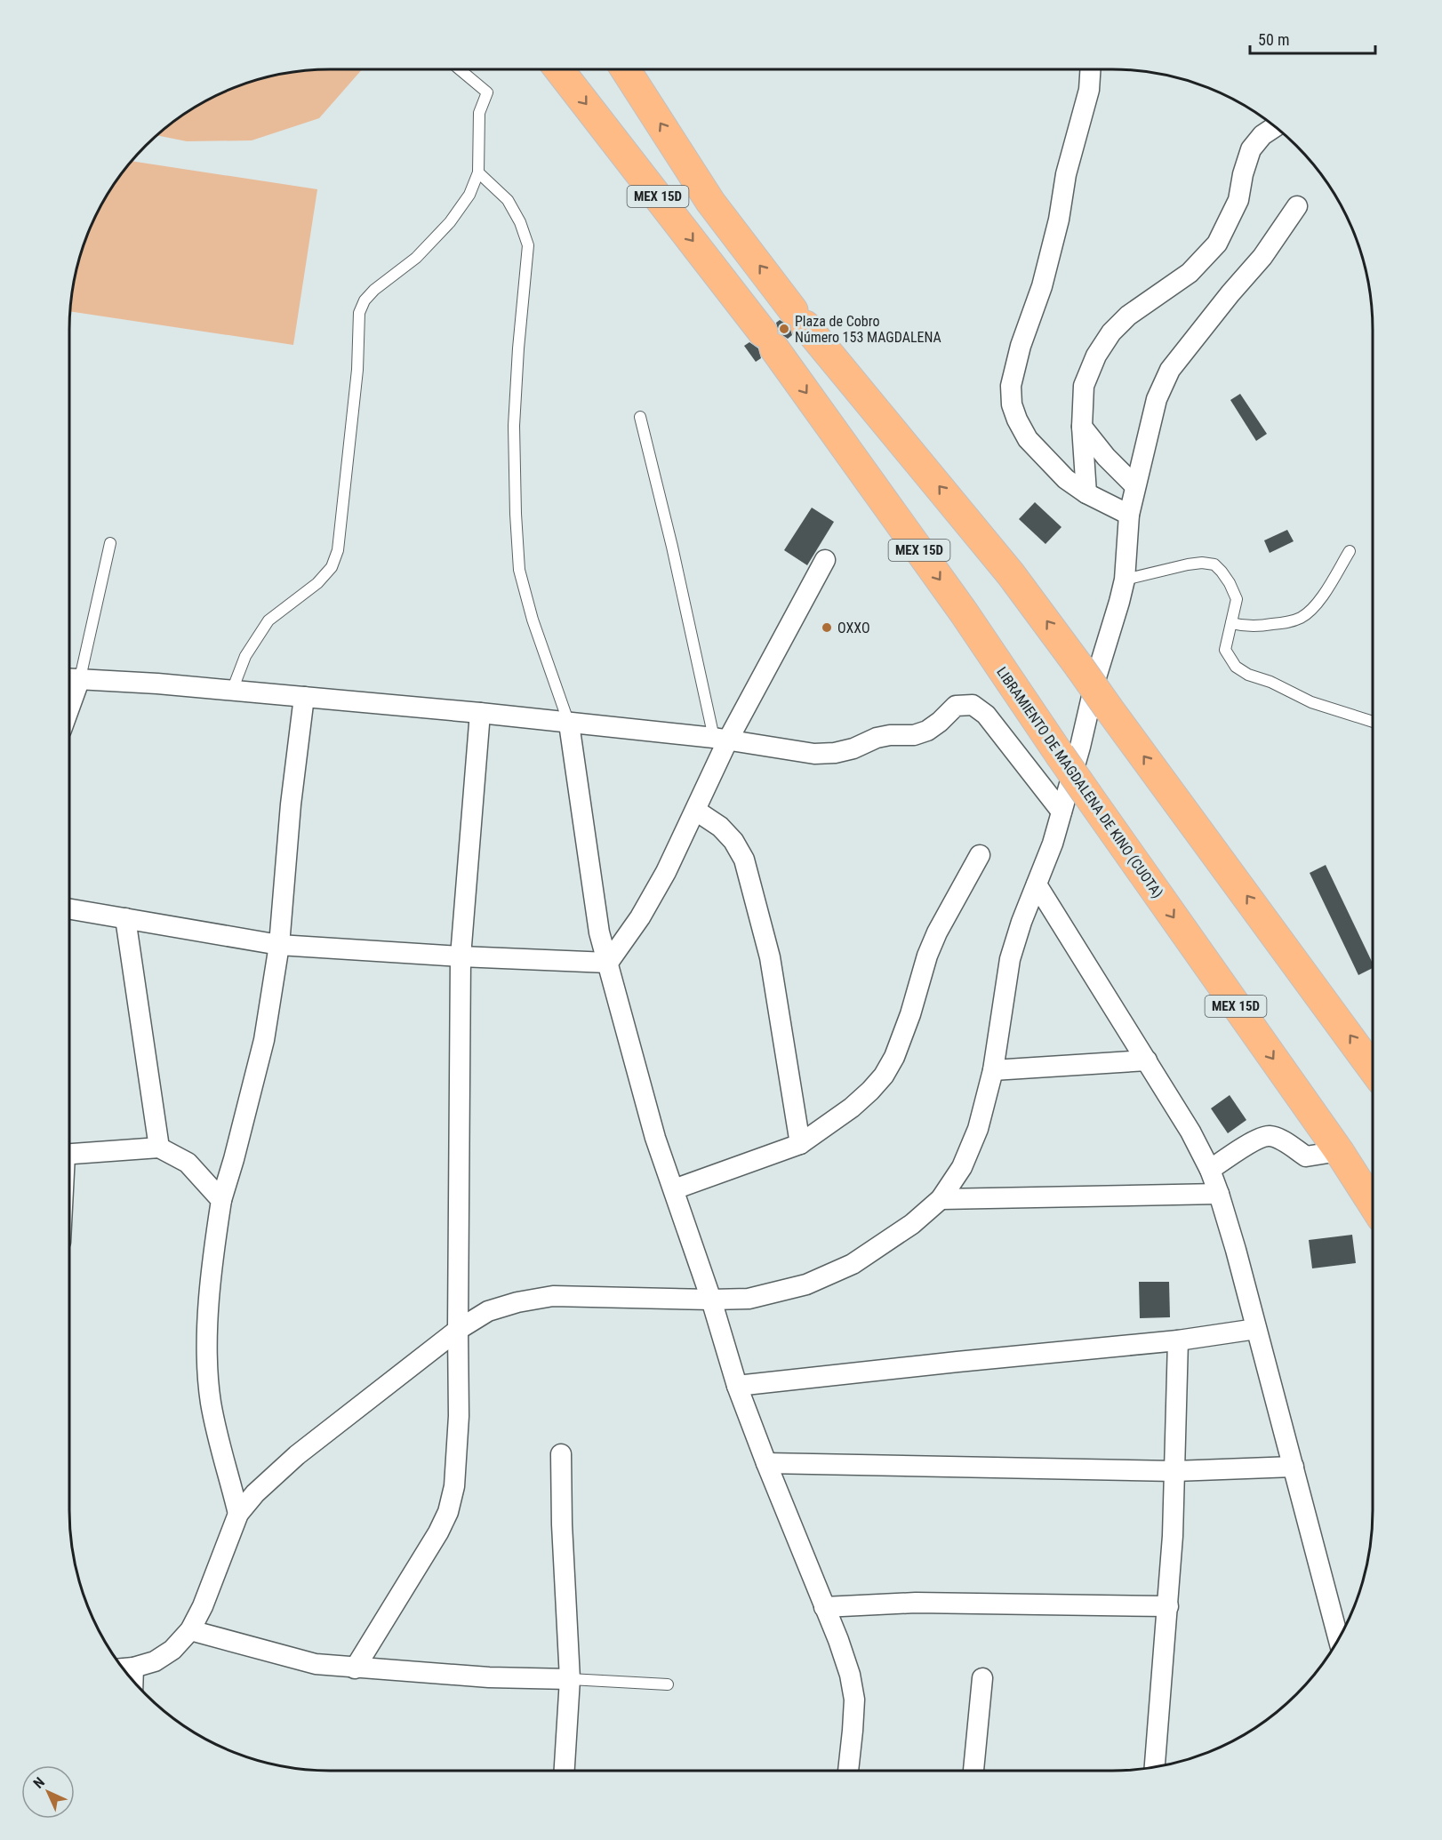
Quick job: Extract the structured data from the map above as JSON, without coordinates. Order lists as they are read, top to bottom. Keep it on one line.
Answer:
{"streets":{"highway":["MEX 15D","LIBRAMIENTO DE MAGDALENA DE KINO (CUOTA)"]},"places":["Plaza de Cobro Número 153 MAGDALENA","OXXO"],"scale_bar":"50 m","north":"top left"}
